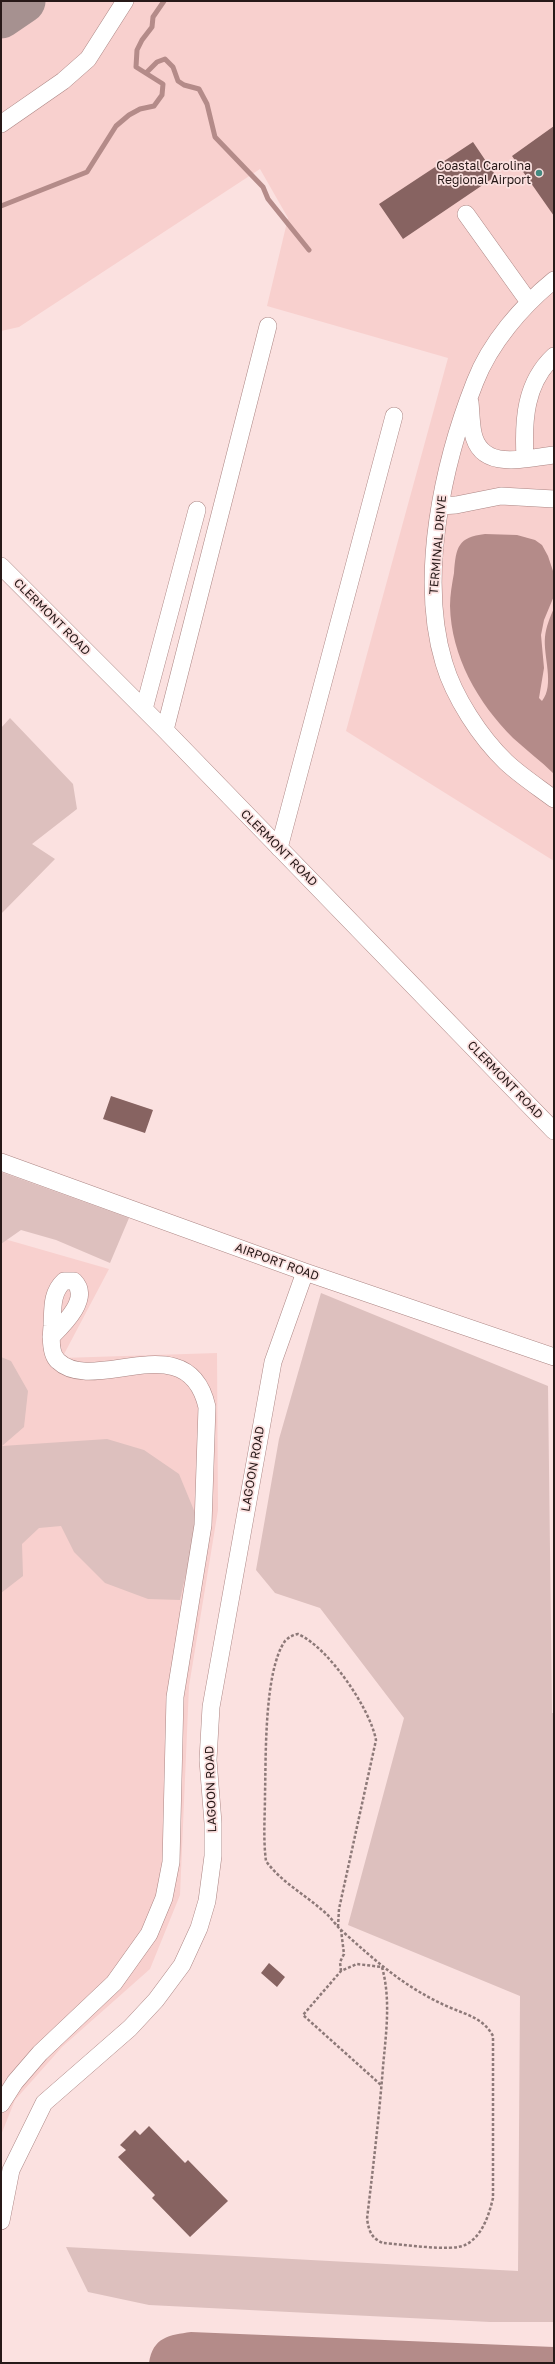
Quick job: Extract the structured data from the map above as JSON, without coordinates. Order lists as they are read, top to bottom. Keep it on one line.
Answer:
{"streets":{"street":["TERMINAL DRIVE","CLERMONT ROAD","AIRPORT ROAD","LAGOON ROAD"]},"crossings":[["AIRPORT ROAD","LAGOON ROAD"]],"places":["Coastal Carolina Regional Airport"]}
